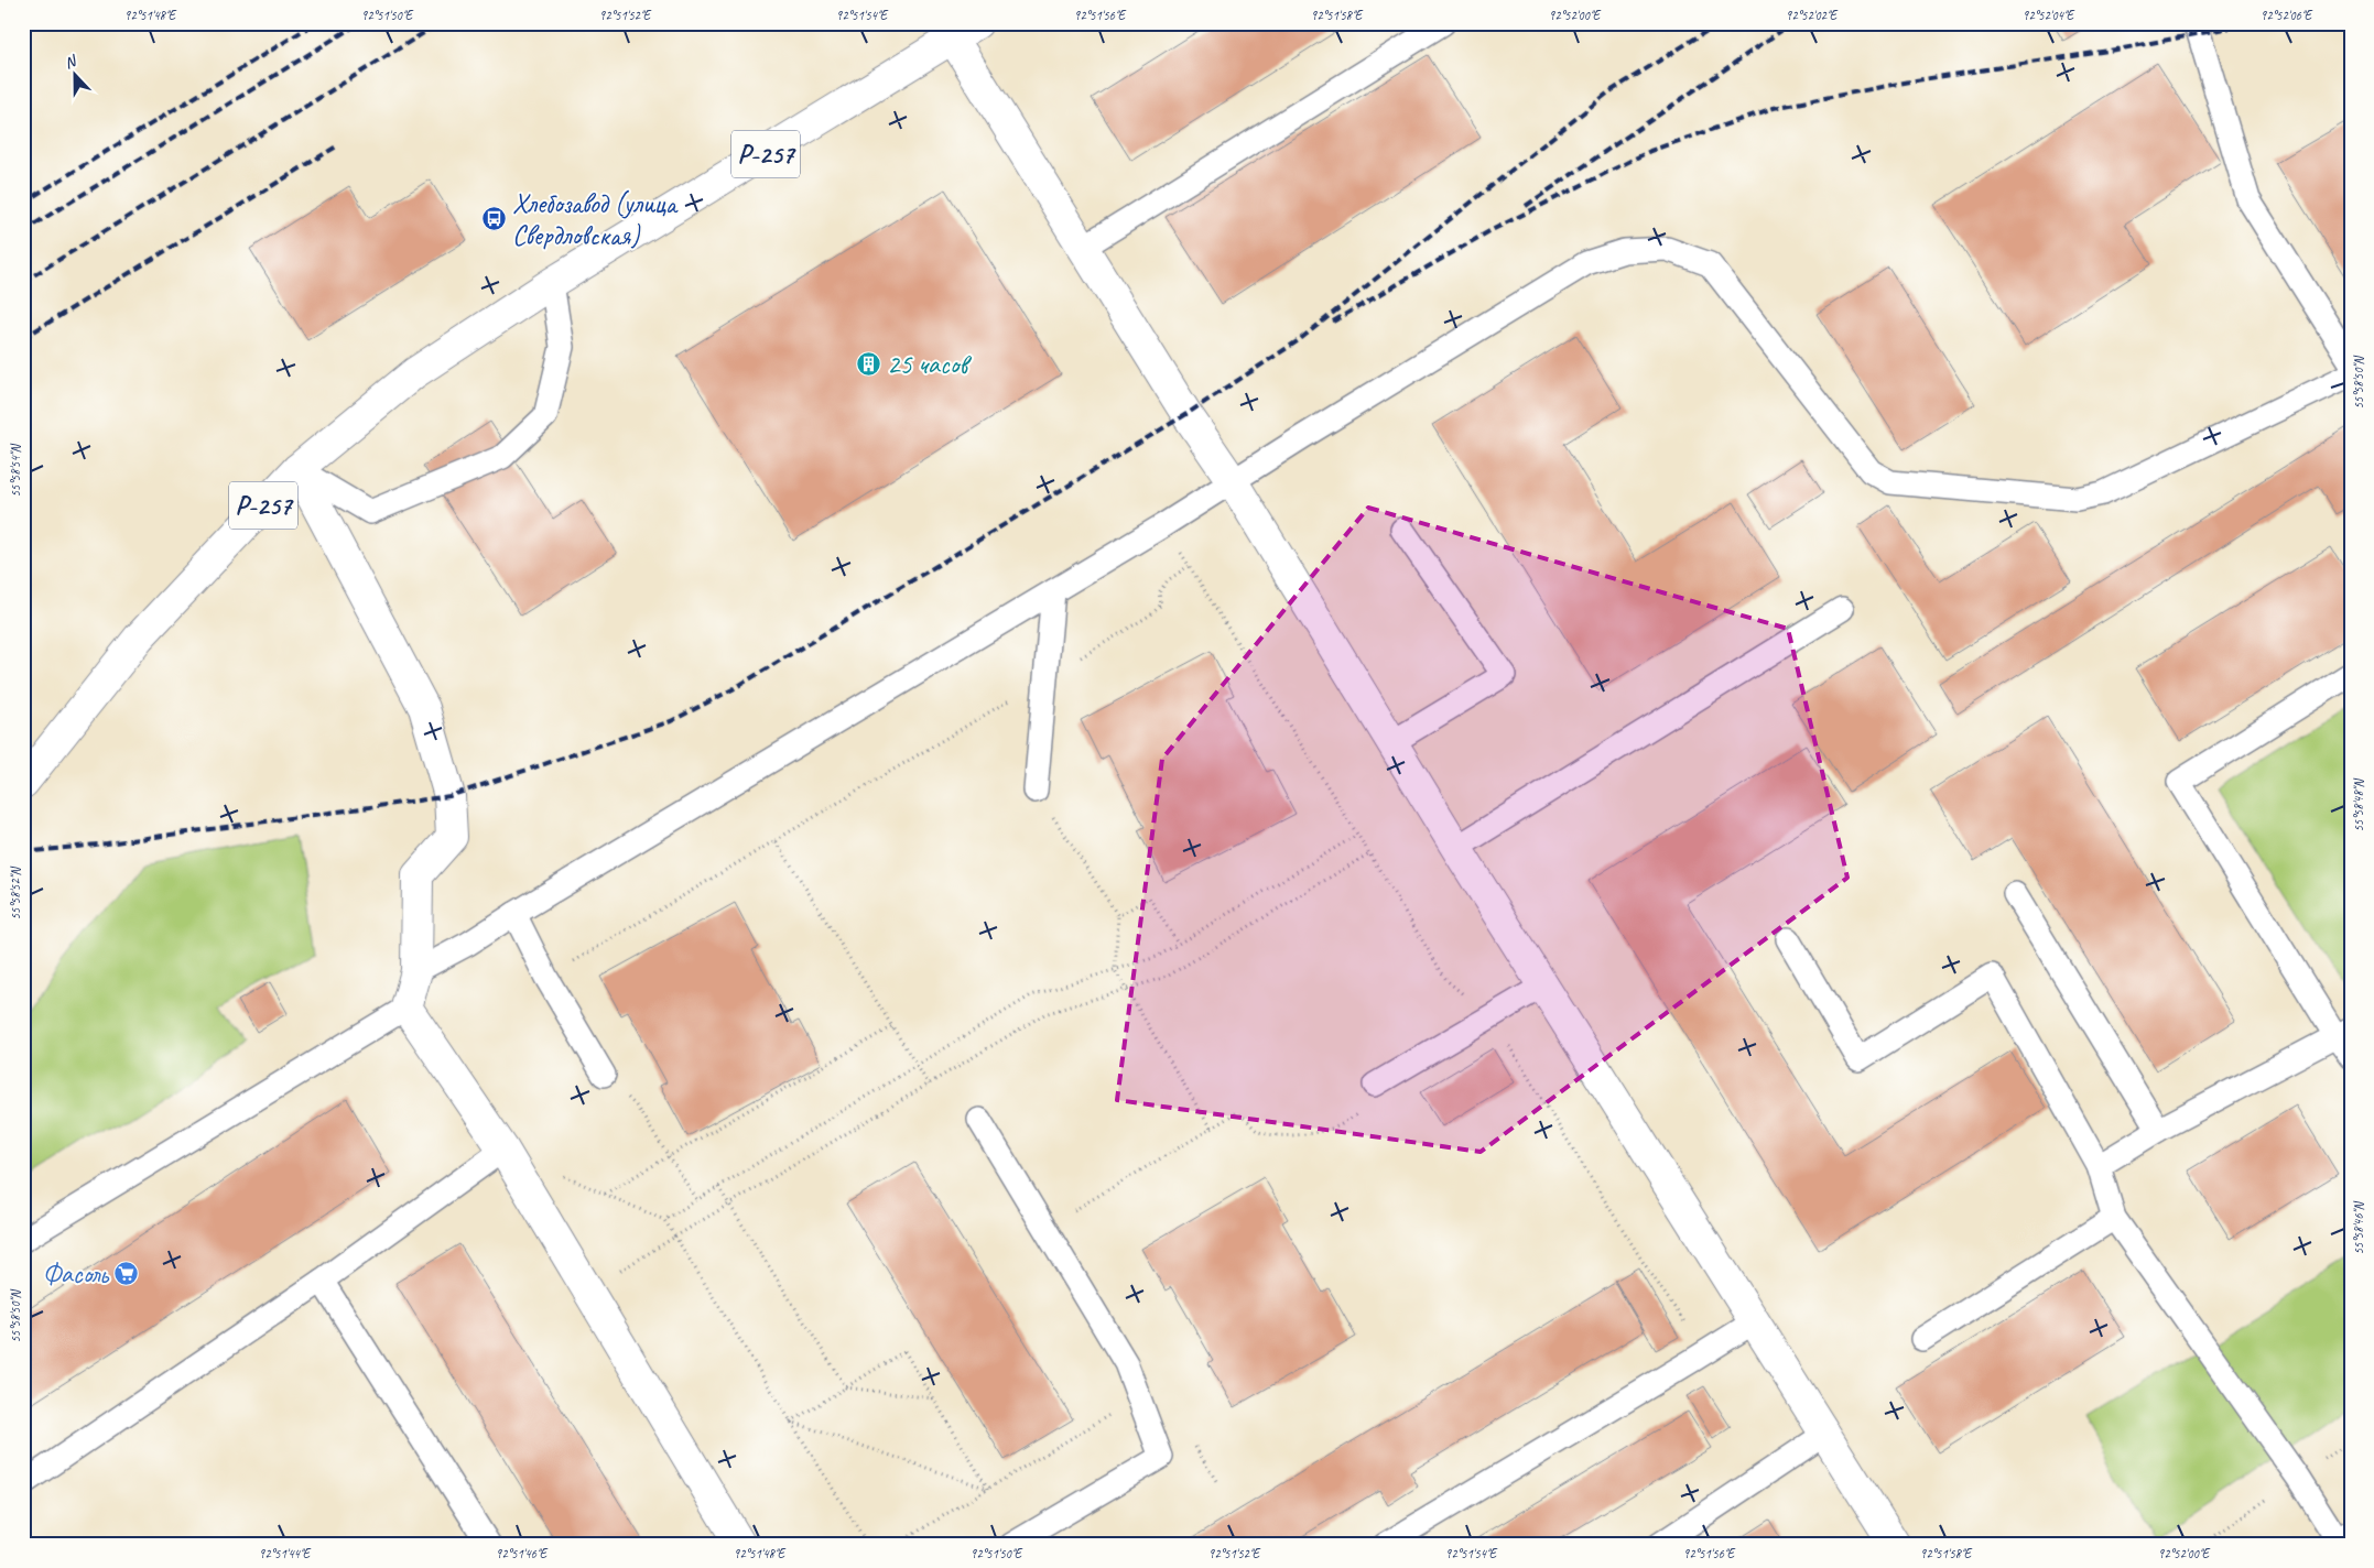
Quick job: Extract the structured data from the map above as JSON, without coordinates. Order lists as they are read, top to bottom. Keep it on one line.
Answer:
{"streets":{"main road":["Р-257"]},"places":{"bus stop":["Хлебозавод (улица Свердловская)"],"building":["25 часов"],"supermarket":["Фасоль"]},"north":"top","coordinates":["92°51'48\"E","92°51'50\"E","92°51'52\"E","92°51'54\"E","92°51'56\"E","92°51'58\"E","92°52'00\"E","92°52'02\"E","92°52'04\"E","92°52'06\"E","55°58'50\"N","55°58'54\"N","55°58'48\"N","55°58'52\"N","55°58'46\"N","92°51'44\"E","92°51'46\"E"]}
